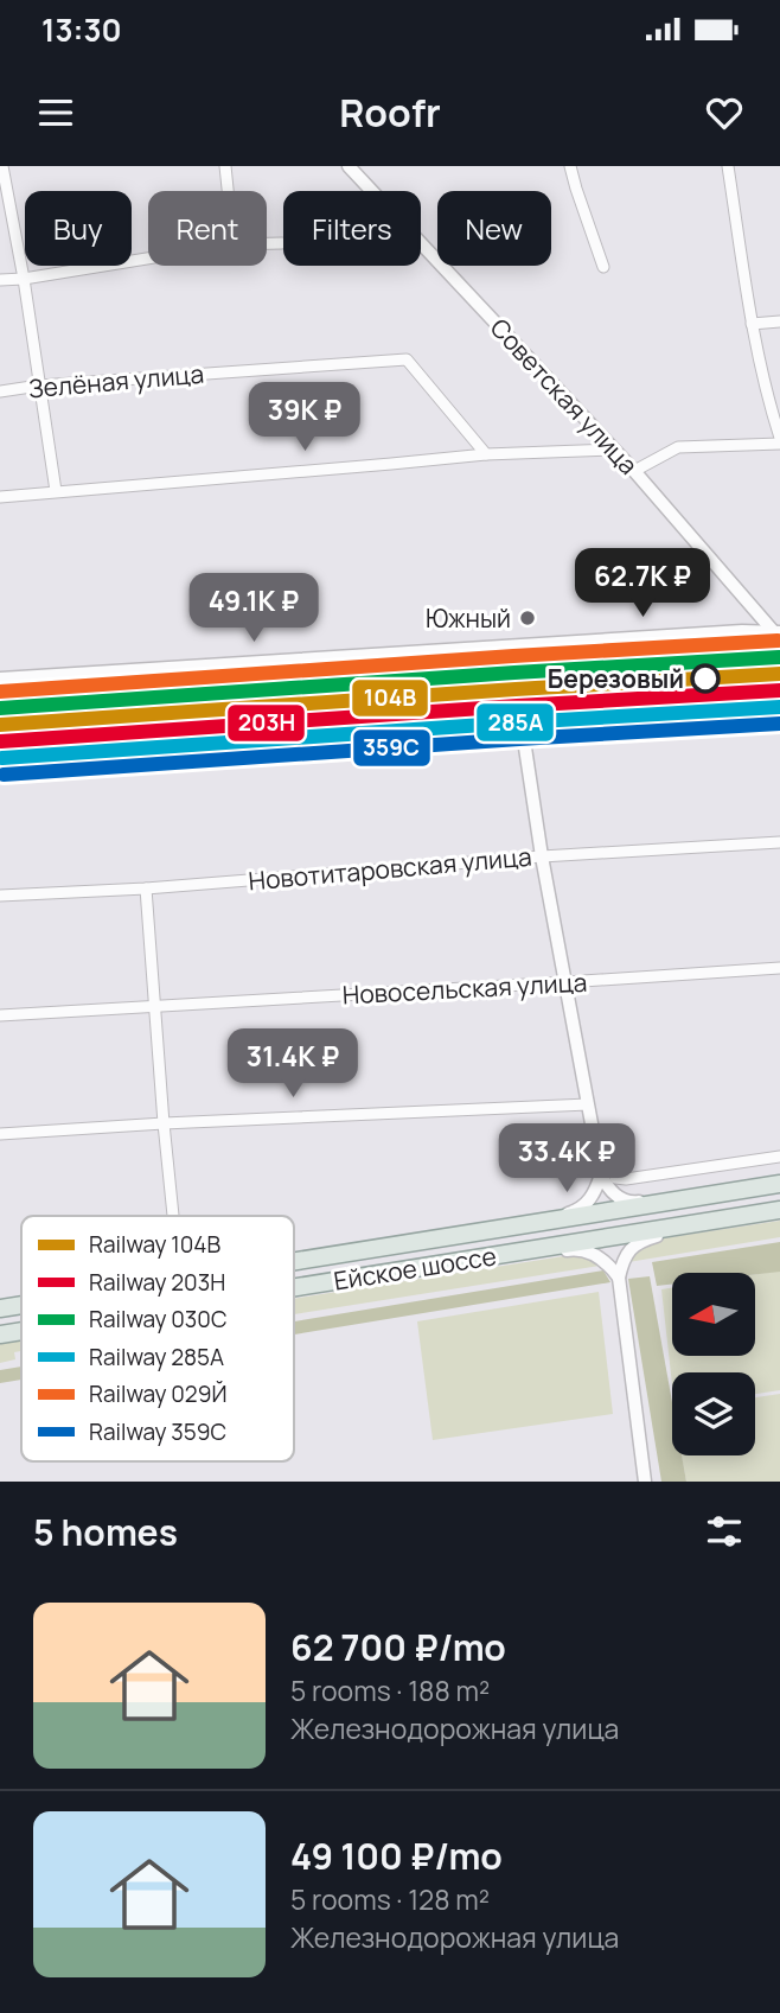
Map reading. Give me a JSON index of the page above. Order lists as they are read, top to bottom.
{
  "streets": {
    "main road": ["Ейское шоссе"],
    "street": [
      "Зелёная улица",
      "Советская улица",
      "Новотитаровская улица",
      "Новосельская улица"
    ]
  },
  "places": ["Южный", "Березовый"],
  "lines": [
    "rail line 029Й",
    "rail line 030C",
    "rail line 104В",
    "rail line 203Н",
    "rail line 285А",
    "rail line 359С"
  ],
  "legend": [
    "Railway 104В",
    "Railway 203Н",
    "Railway 030C",
    "Railway 285А",
    "Railway 029Й",
    "Railway 359С"
  ],
  "north": "left",
  "page": {
    "status": "13:30",
    "header": "Roofr",
    "chip": [
      "Buy",
      "Rent",
      "Filters",
      "New"
    ],
    "price": [
      "39K ₽",
      "62.7K ₽",
      "49.1K ₽",
      "31.4K ₽",
      "33.4K ₽"
    ],
    "heading": "5 homes",
    "list": [
      {
        "name": "62 700 ₽/mo",
        "note": "5 rooms · 188 m² · Железнодорожная улица"
      },
      {
        "name": "49 100 ₽/mo",
        "note": "5 rooms · 128 m² · Железнодорожная улица"
      }
    ]
  }
}
